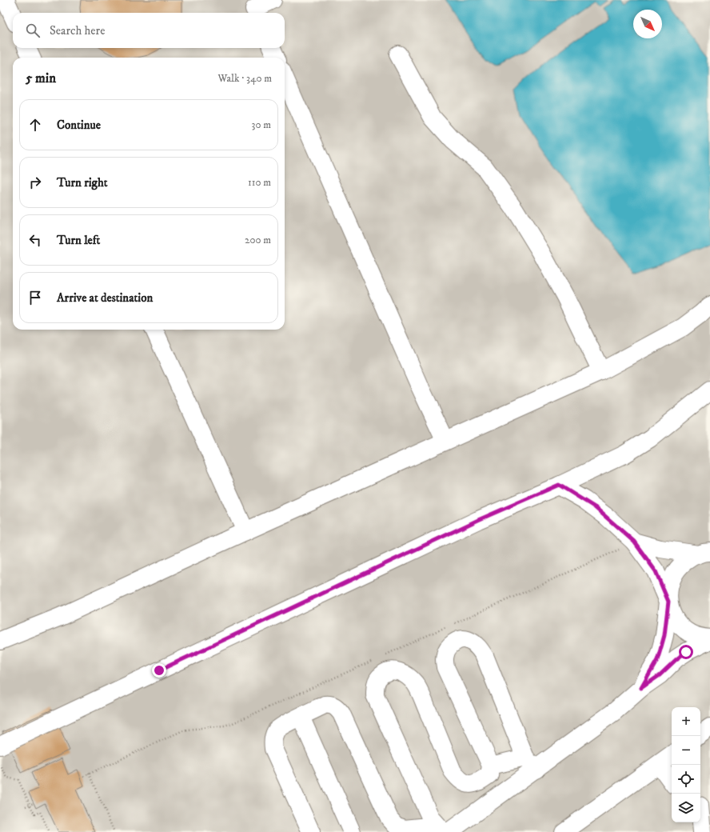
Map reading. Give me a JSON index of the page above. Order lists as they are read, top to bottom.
{
  "north": "bottom right",
  "page": {
    "search": "Search here",
    "heading": ["5 min", "Walk · 340 m"],
    "list": [
      ["Continue", "30 m"],
      ["Turn right", "110 m"],
      ["Turn left", "200 m"],
      "Arrive at destination"
    ],
    "map_buttons": ["+", "−"]
  }
}
